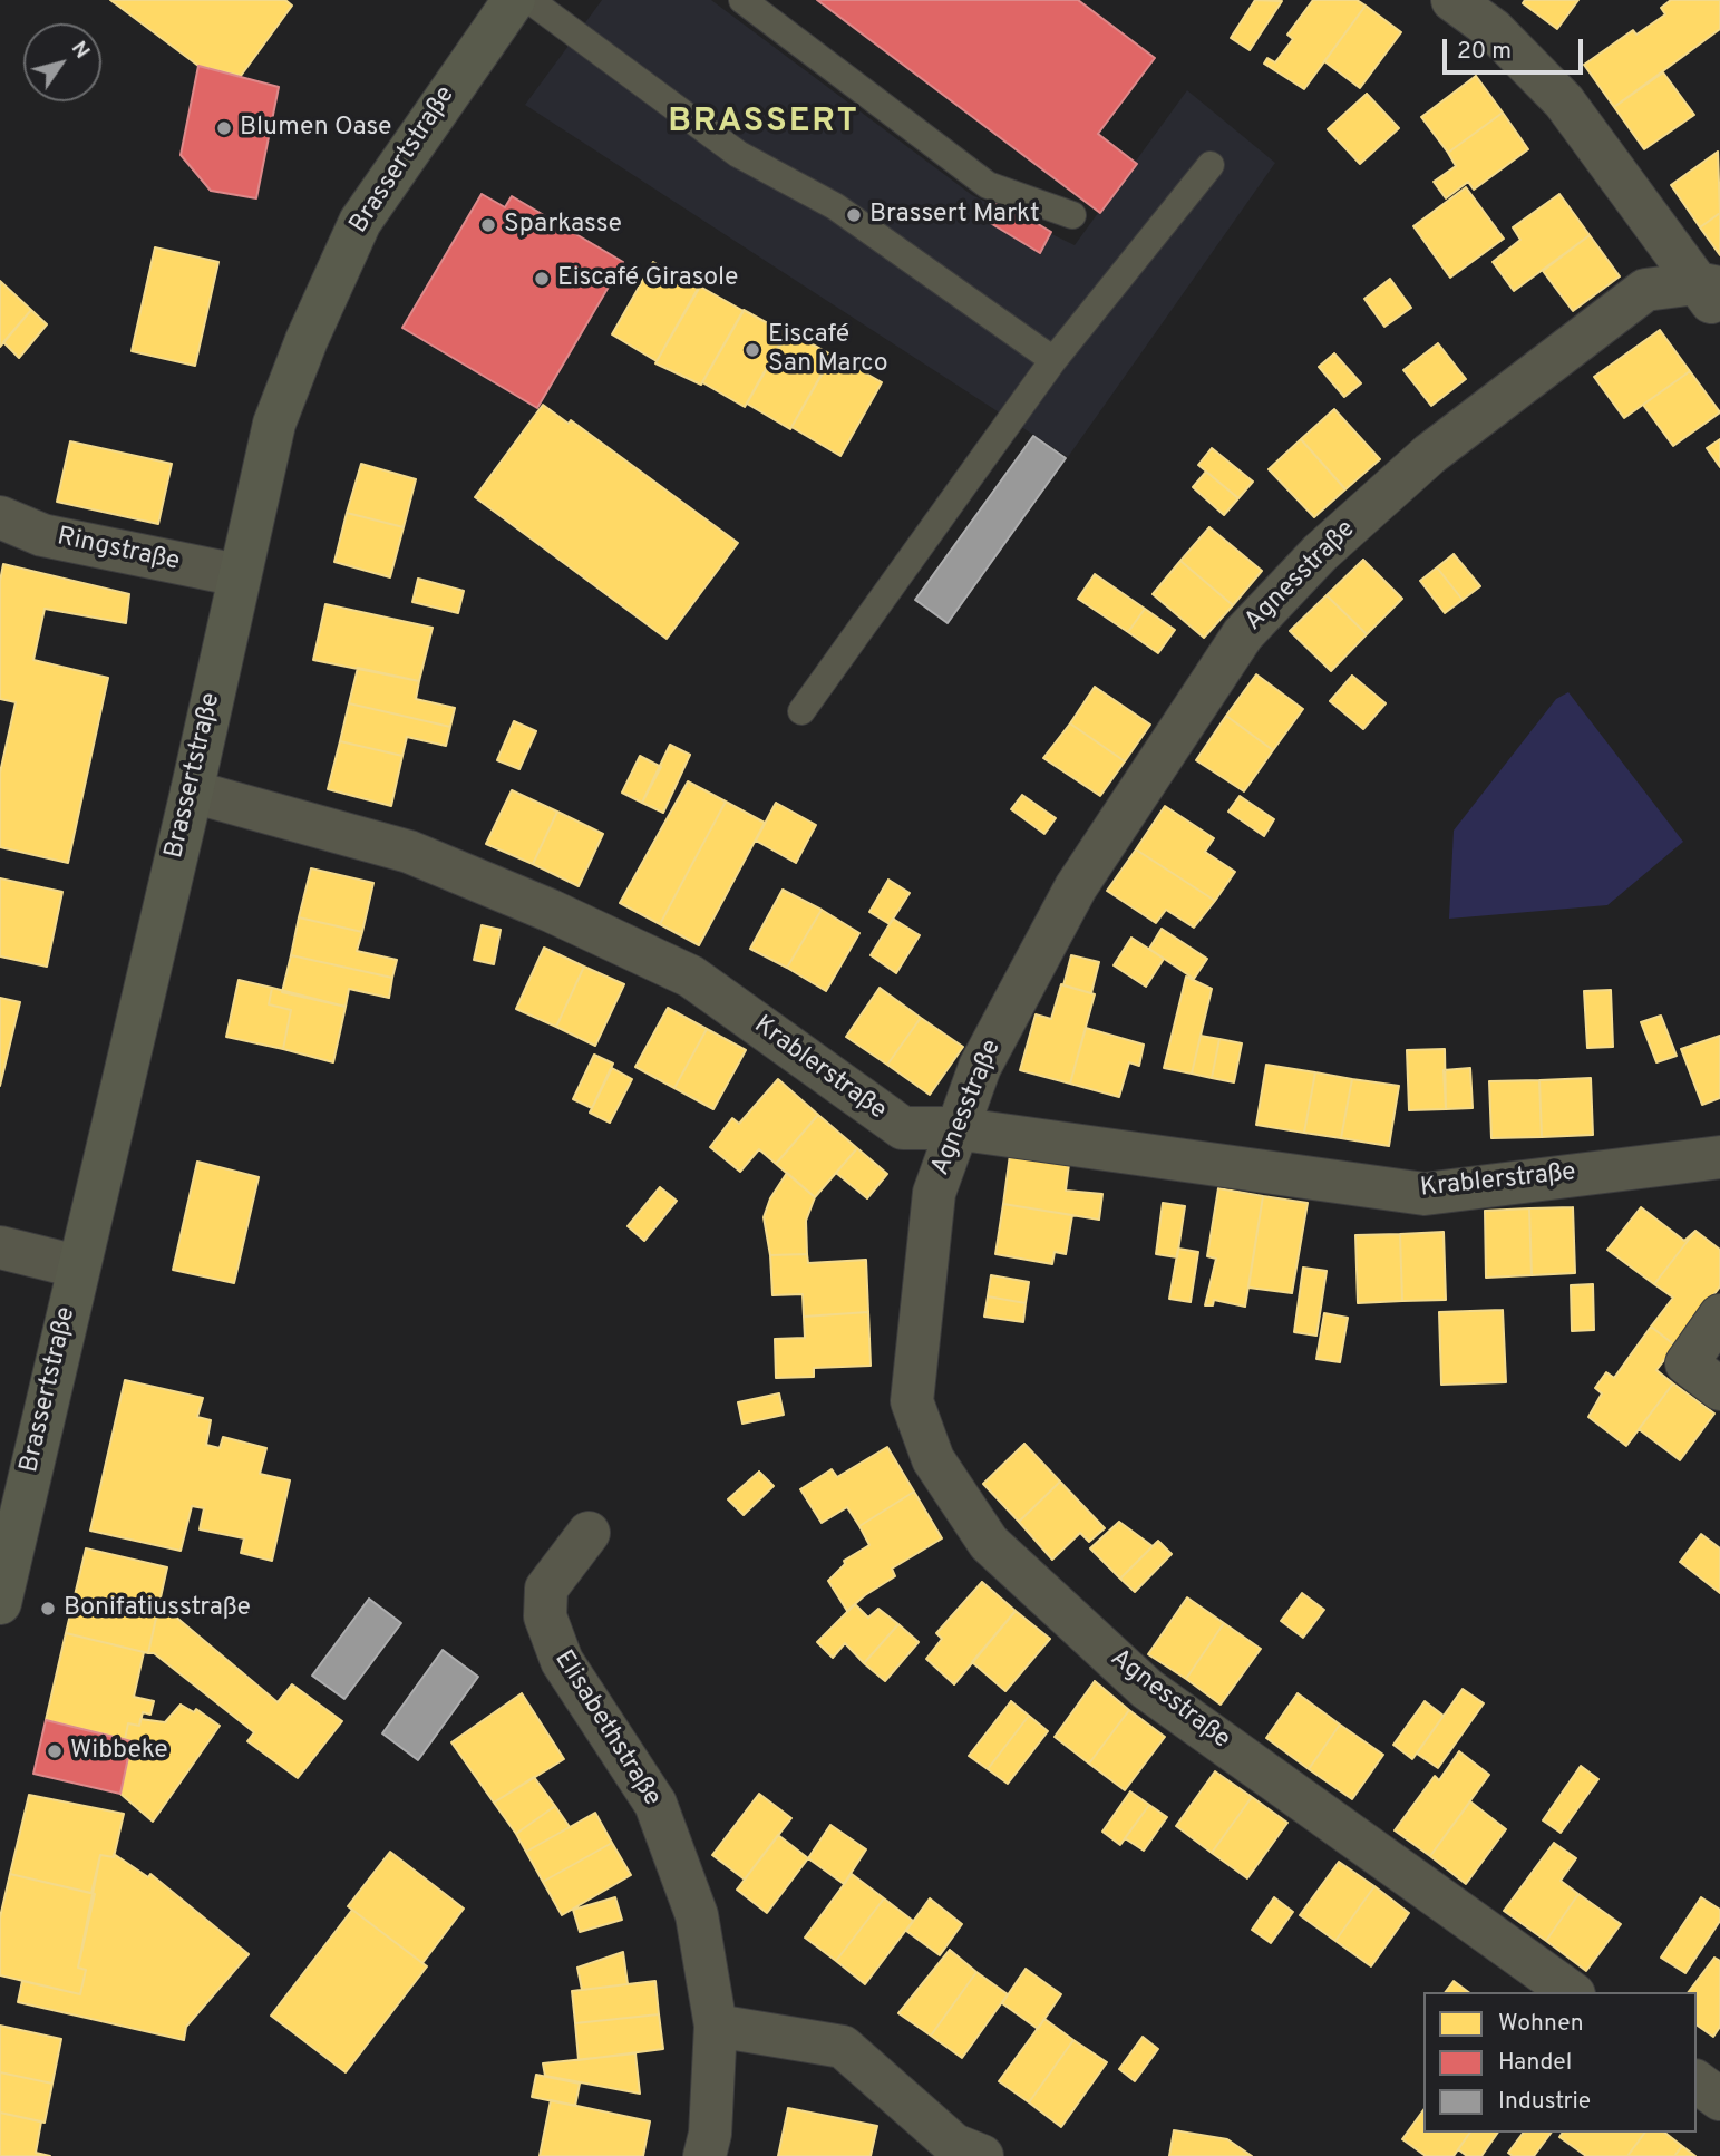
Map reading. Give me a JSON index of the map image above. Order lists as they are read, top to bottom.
{
  "streets": {
    "main road": ["Brassertstraße"],
    "street": [
      "Ringstraße",
      "Agnesstraße",
      "Krablerstraße",
      "Elisabethstraße"
    ]
  },
  "crossings": [
    ["Brassertstraße", "Ringstraße"],
    ["Brassertstraße", "Krablerstraße"],
    ["Agnesstraße", "Krablerstraße"]
  ],
  "districts": ["BRASSERT"],
  "places": [
    "Blumen Oase",
    "Brassert Markt",
    "Sparkasse",
    "Eiscafé Girasole",
    "Eiscafé San Marco",
    "Bonifatiusstraße",
    "Wibbeke"
  ],
  "legend": ["Wohnen", "Handel", "Industrie"],
  "scale_bar": "20 m",
  "north": "top right"
}
